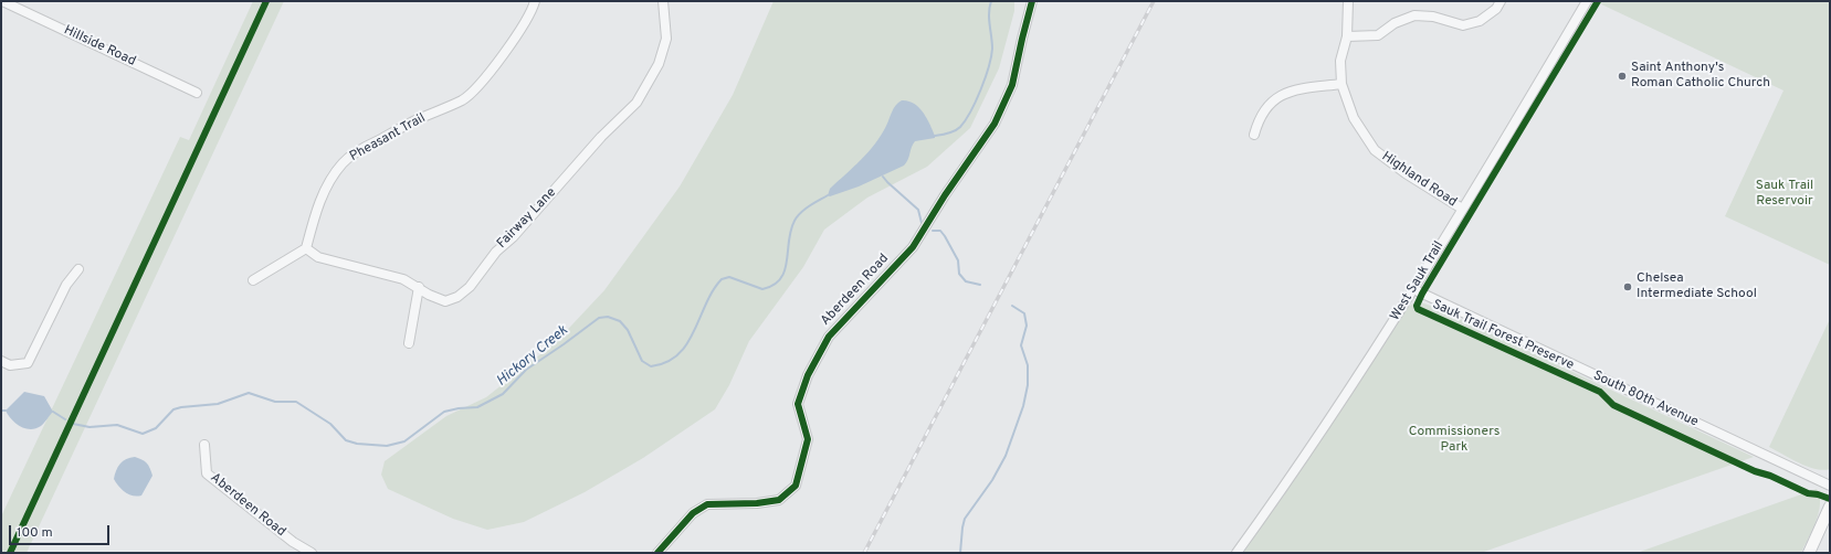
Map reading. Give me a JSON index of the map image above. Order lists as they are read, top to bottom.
{
  "streets": {
    "street": [
      "Hillside Road",
      "Pheasant Trail",
      "Highland Road",
      "Fairway Lane",
      "West Sauk Trail",
      "Aberdeen Road",
      "South 80th Avenue"
    ],
    "cycle path": ["Sauk Trail Forest Preserve"]
  },
  "crossings": [
    ["Pheasant Trail", "Fairway Lane"],
    ["Highland Road", "West Sauk Trail"],
    ["West Sauk Trail", "South 80th Avenue"]
  ],
  "water": ["Hickory Creek"],
  "parks": ["Sauk Trail Reservoir", "Commissioners Park"],
  "places": ["Saint Anthony's Roman Catholic Church", "Chelsea Intermediate School"],
  "scale_bar": "100 m"
}
